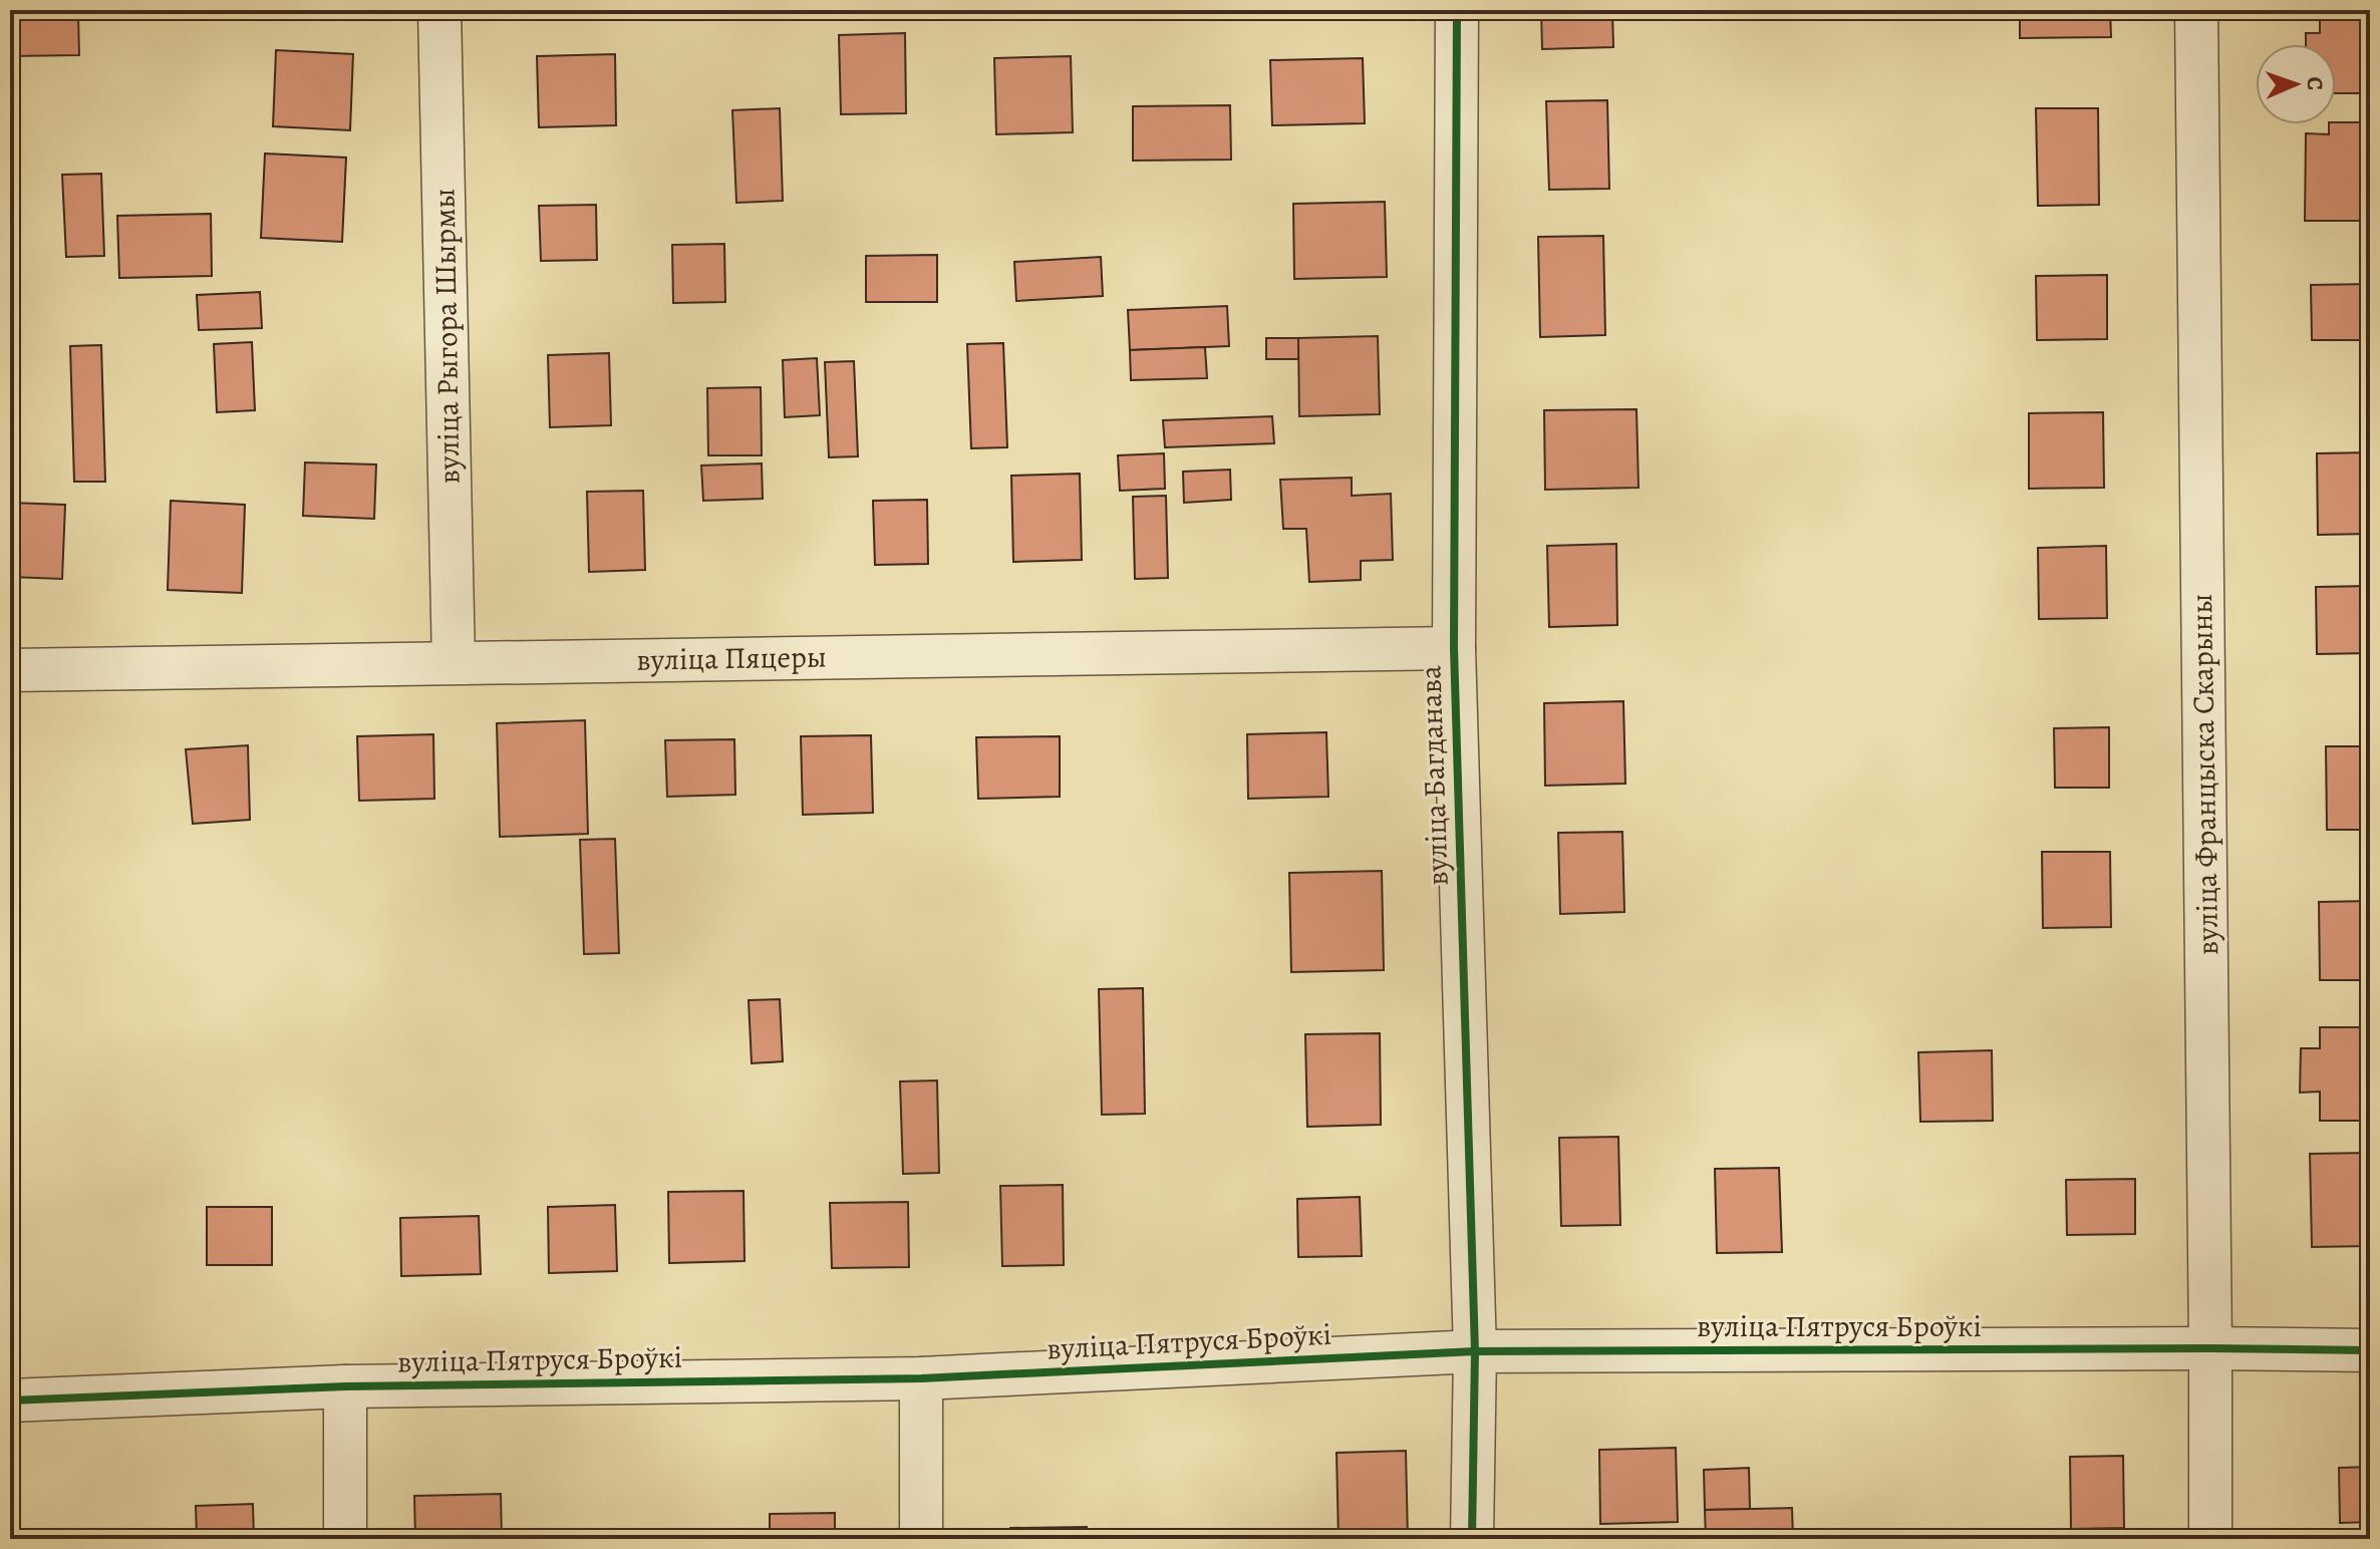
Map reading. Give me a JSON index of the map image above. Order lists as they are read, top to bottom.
{
  "streets": {
    "street": [
      "вуліца Рыгора Шырмы",
      "вуліца Пяцеры",
      "вуліца Францыска Скарыны",
      "вуліца Багданава",
      "вуліца Пятруся Броўкі"
    ]
  },
  "crossings": [
    ["вуліца Рыгора Шырмы", "вуліца Пяцеры"],
    ["вуліца Пяцеры", "вуліца Багданава"],
    ["вуліца Францыска Скарыны", "вуліца Пятруся Броўкі"],
    ["вуліца Багданава", "вуліца Пятруся Броўкі"]
  ],
  "north": "right"
}
